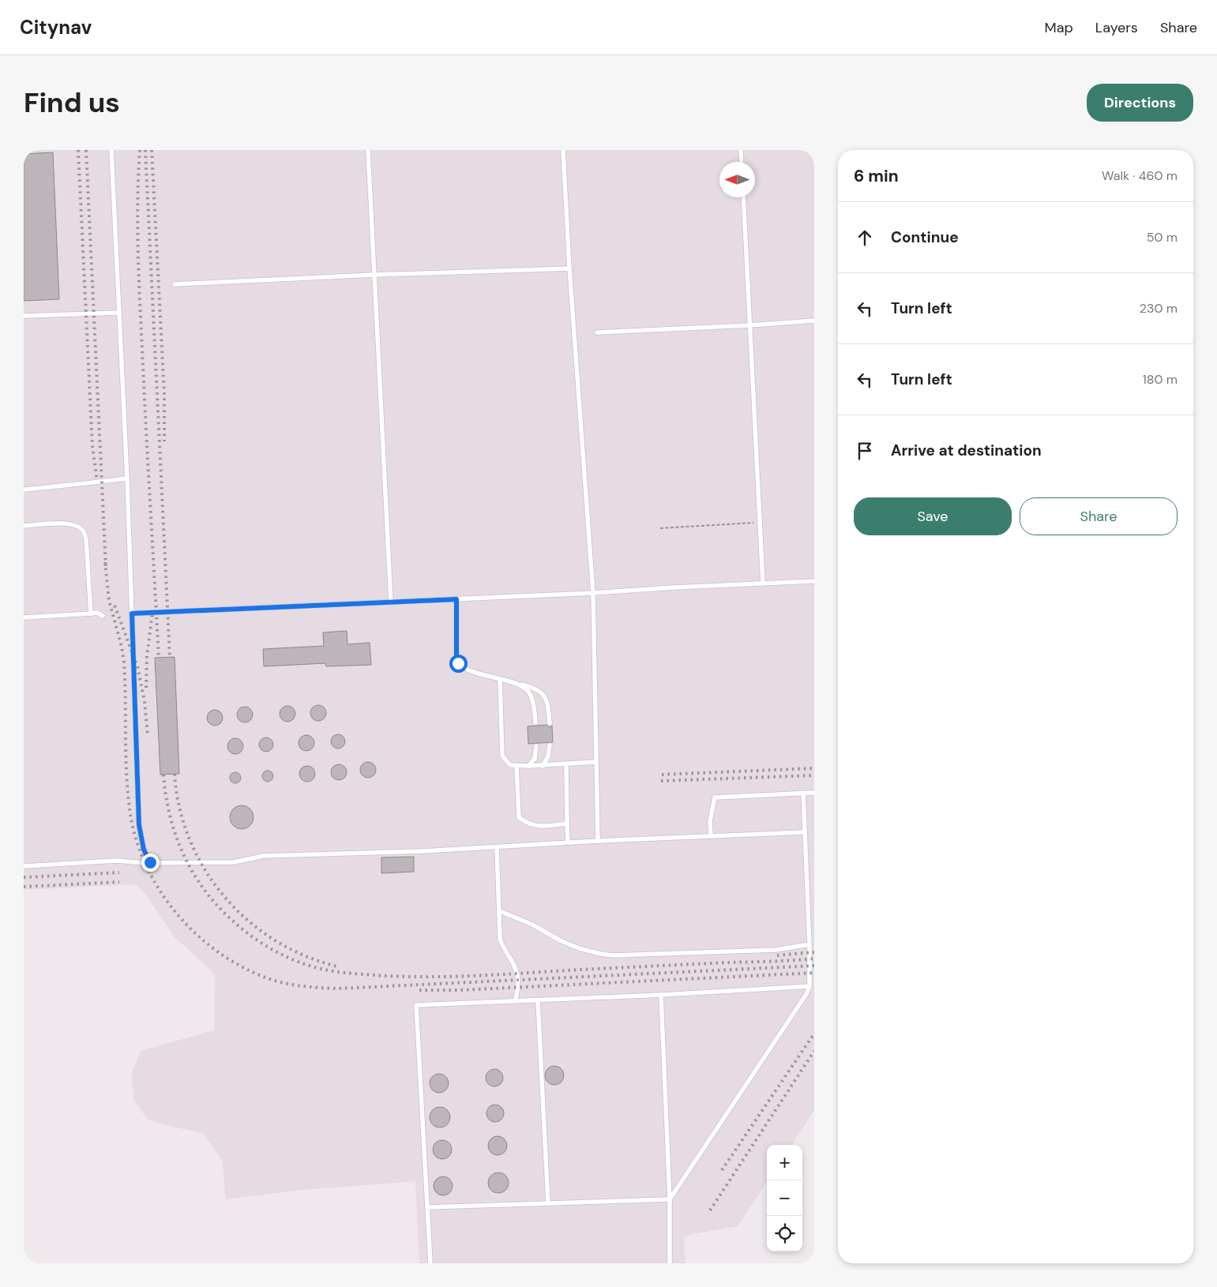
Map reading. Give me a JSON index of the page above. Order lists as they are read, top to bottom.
{
  "north": "left",
  "page": {
    "header": "Citynav",
    "nav": ["Map", "Layers", "Share"],
    "buttons": [
      "Directions",
      ["Save", "Share"]
    ],
    "title": "Find us",
    "heading": ["6 min", "Walk · 460 m"],
    "list": [
      ["Continue", "50 m"],
      ["Turn left", "230 m"],
      ["Turn left", "180 m"],
      "Arrive at destination"
    ],
    "map_buttons": ["+", "−"]
  }
}
